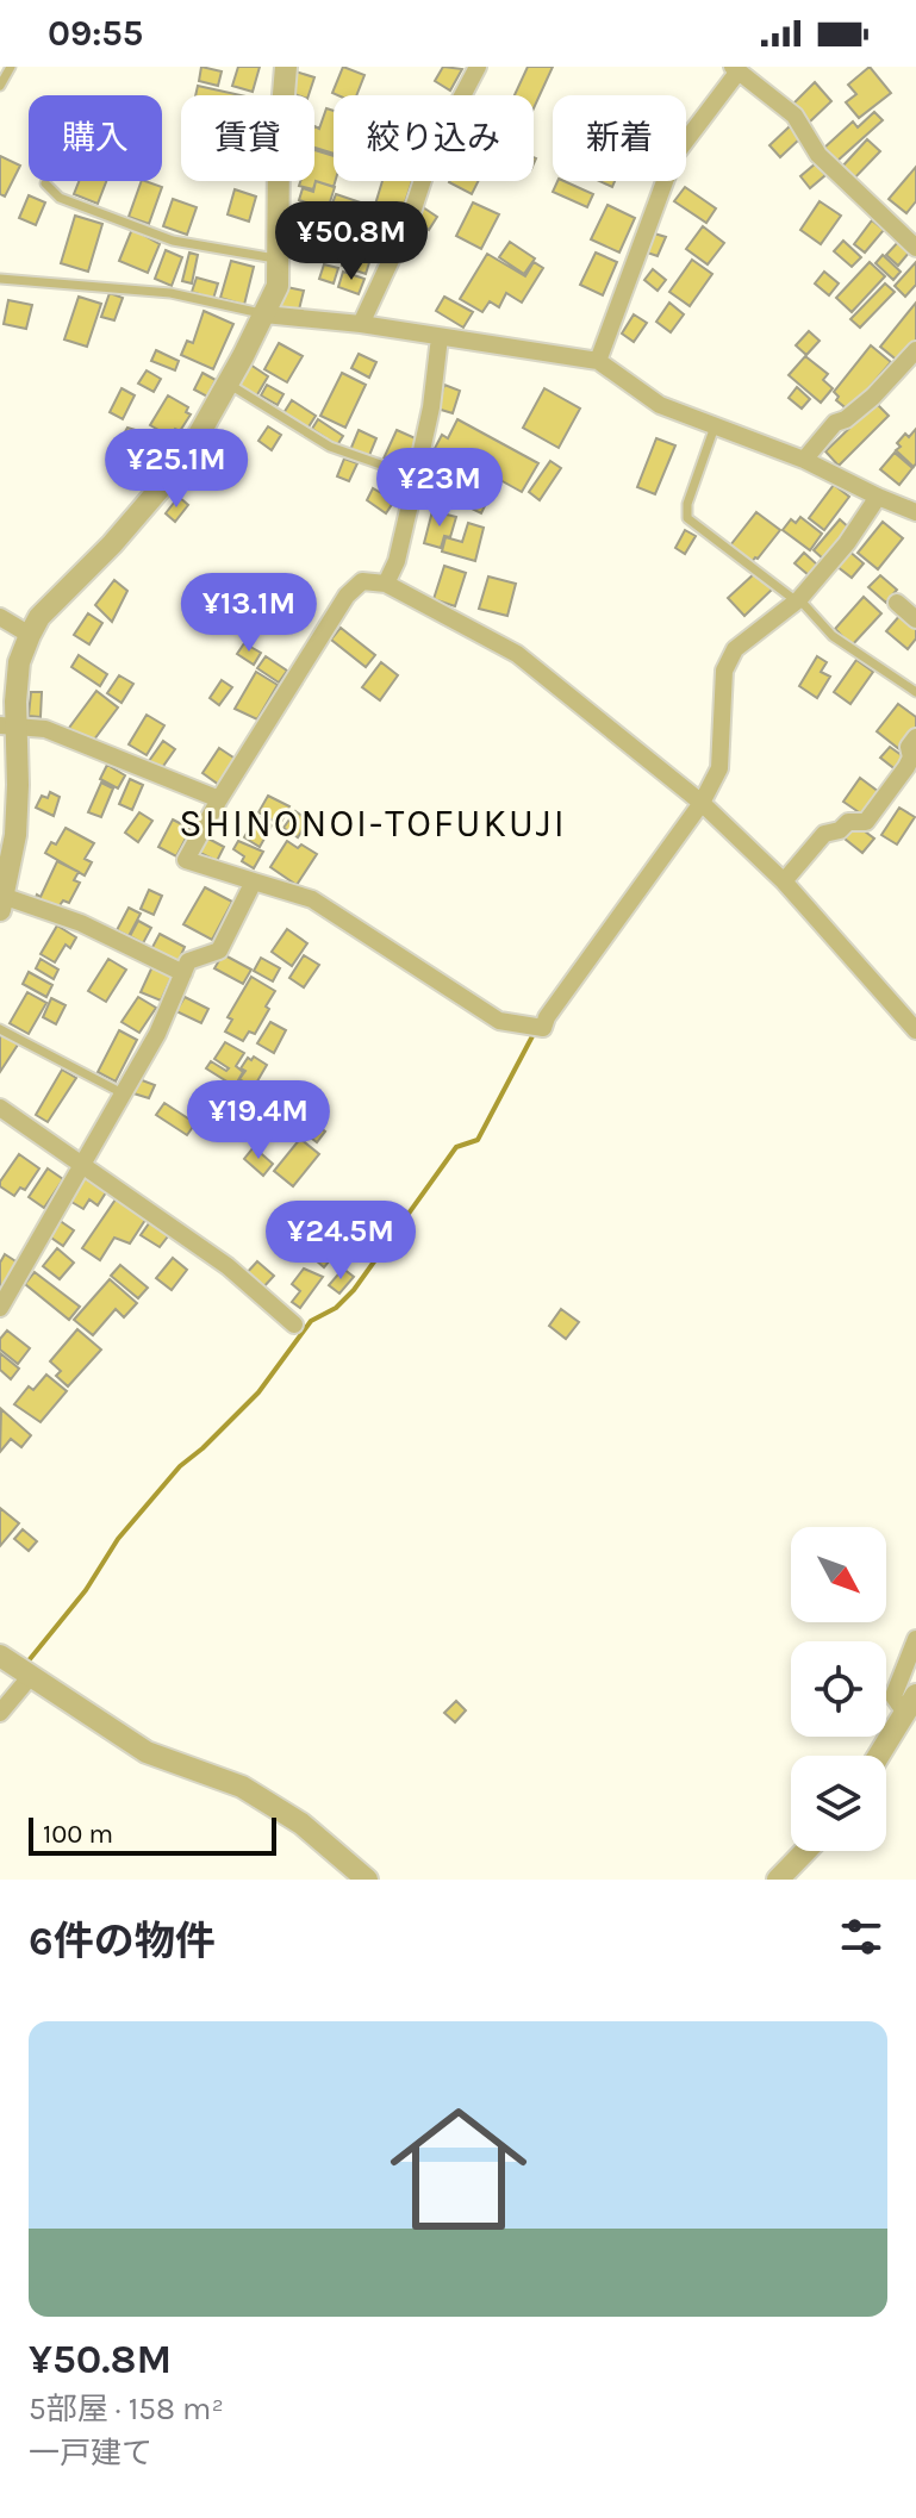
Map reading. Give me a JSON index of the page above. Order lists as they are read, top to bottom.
{
  "districts": ["SHINONOI-TOFUKUJI"],
  "scale_bar": "100 m",
  "north": "bottom right",
  "page": {
    "status": "09:55",
    "chip": [
      "購入",
      "賃貸",
      "絞り込み",
      "新着"
    ],
    "price": [
      "¥50.8M",
      "¥25.1M",
      "¥23M",
      "¥13.1M",
      "¥19.4M",
      "¥24.5M"
    ],
    "scale": "100 m",
    "heading": "6件の物件",
    "list": [
      {
        "name": "¥50.8M",
        "note": "5部屋 · 158 m² · 一戸建て"
      }
    ]
  }
}
